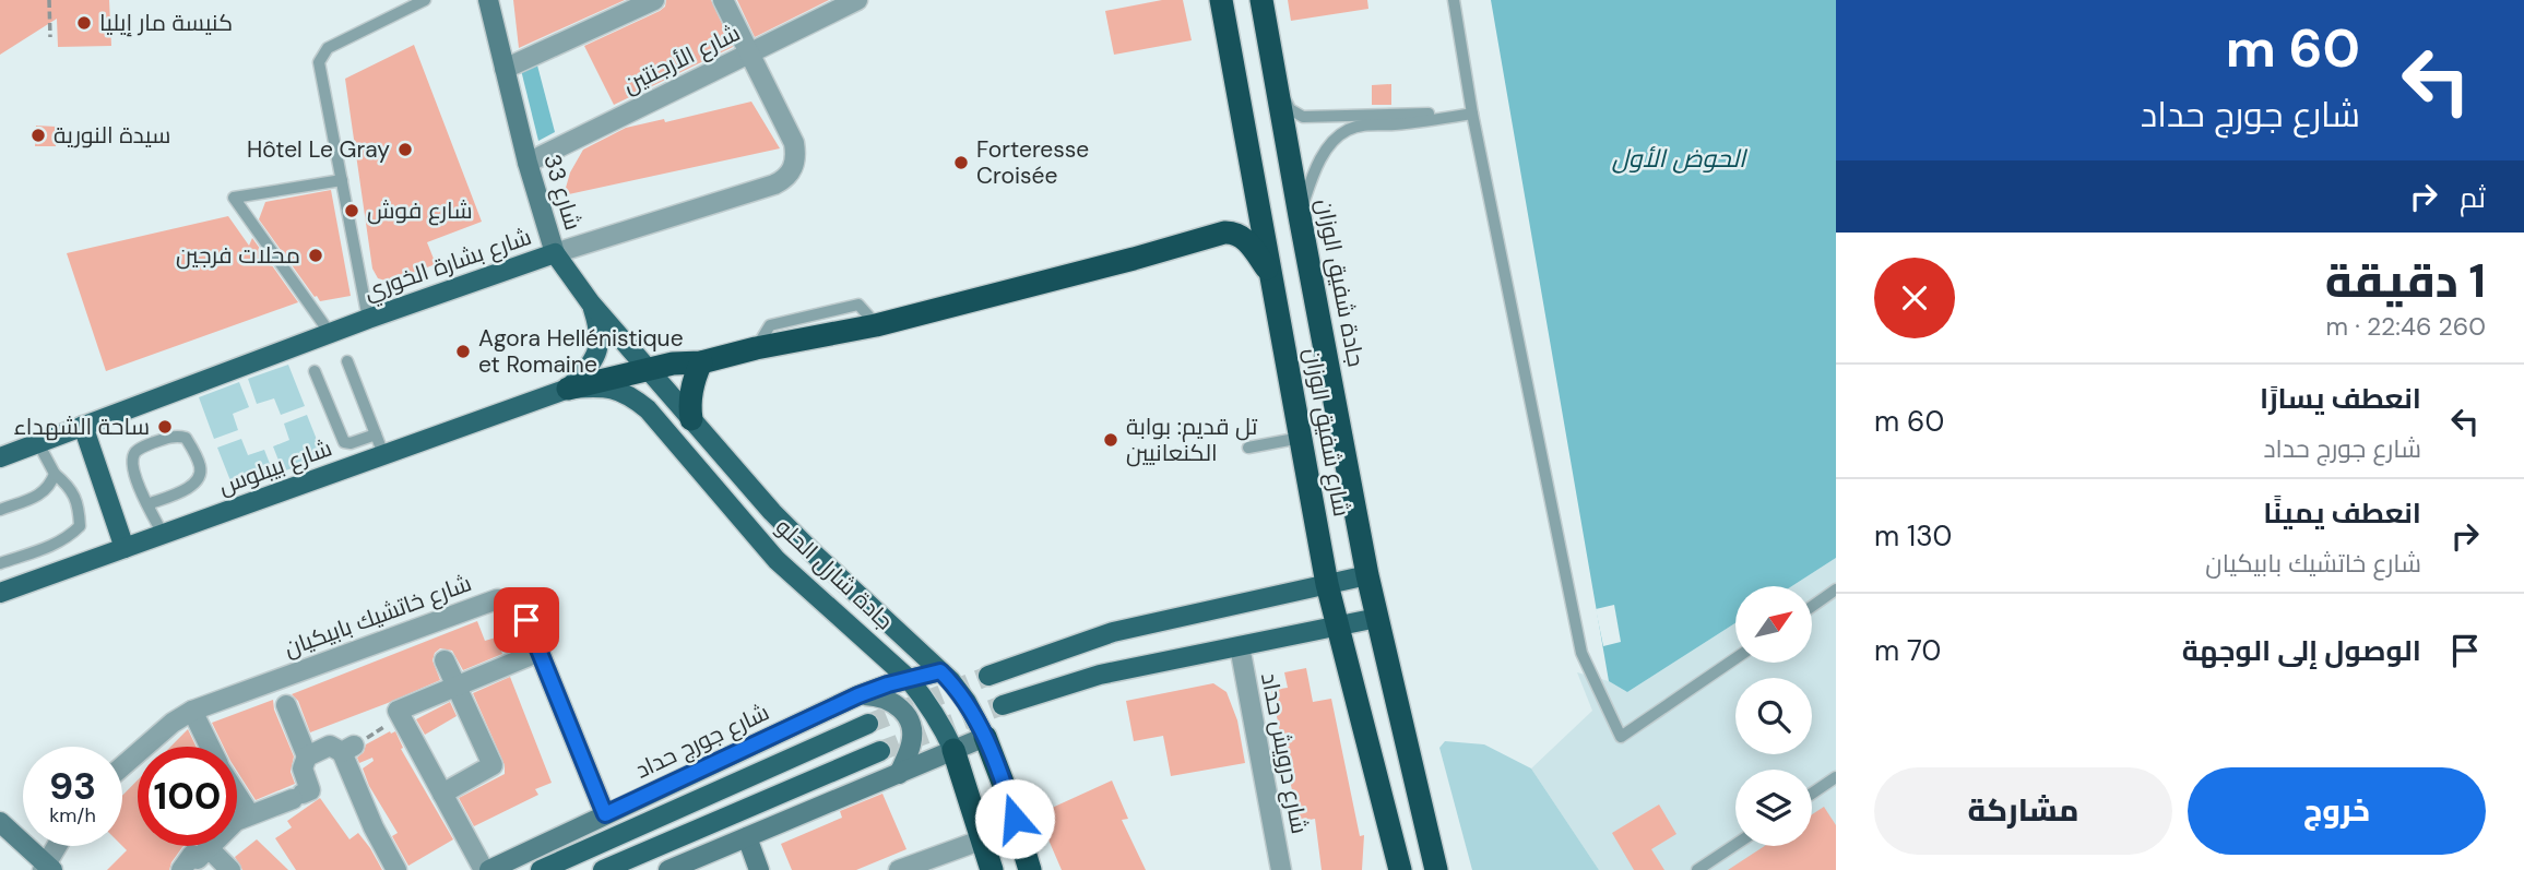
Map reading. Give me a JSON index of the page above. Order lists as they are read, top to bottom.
{
  "streets": {
    "highway": ["جادة شفيق الوزان", "شارع شفيق الوزان", "جادة شارل الحلو"],
    "main road": [
      "شارع 33",
      "شارع بشارة الخوري",
      "شارع بيبلوس",
      "شارع جورج حداد"
    ],
    "street": ["شارع الأرجنتين", "شارع خاتشيك بابيكيان", "شارع درويش حداد"]
  },
  "crossings": [
    ["شارع الأرجنتين", "شارع 33"],
    ["شارع الأرجنتين", "شارع بشارة الخوري"],
    ["شارع 33", "شارع بشارة الخوري"],
    ["شارع 33", "جادة شارل الحلو"],
    ["شارع بيبلوس", "جادة شارل الحلو"],
    ["جادة شارل الحلو", "شارع جورج حداد"],
    ["شارع خاتشيك بابيكيان", "شارع جورج حداد"]
  ],
  "water": ["الحوض الأول"],
  "places": [
    "كنيسة مار إيليا",
    "سيدة النورية",
    "Hôtel Le Gray",
    "Forteresse Croisée",
    "شارع فوش",
    "محلات فرجين",
    "Agora Hellénistique et Romaine",
    "ساحة الشهداء",
    "تل قديم: بوابة الكنعانيين"
  ],
  "north": "top right",
  "page": {
    "turn": ["60 m", "شارع جورج حداد"],
    "then": "ثم",
    "heading": ["1 دقيقة", "260 m · 22:46"],
    "list": [
      {
        "name": "انعطف يسارًا",
        "note": "شارع جورج حداد",
        "value": "60 m"
      },
      {
        "name": "انعطف يمينًا",
        "note": "شارع خاتشيك بابيكيان",
        "value": "130 m"
      },
      {
        "name": "الوصول إلى الوجهة",
        "value": "70 m"
      }
    ],
    "speed": "93 km/h",
    "limit": "100",
    "buttons": ["خروج", "مشاركة"]
  }
}
